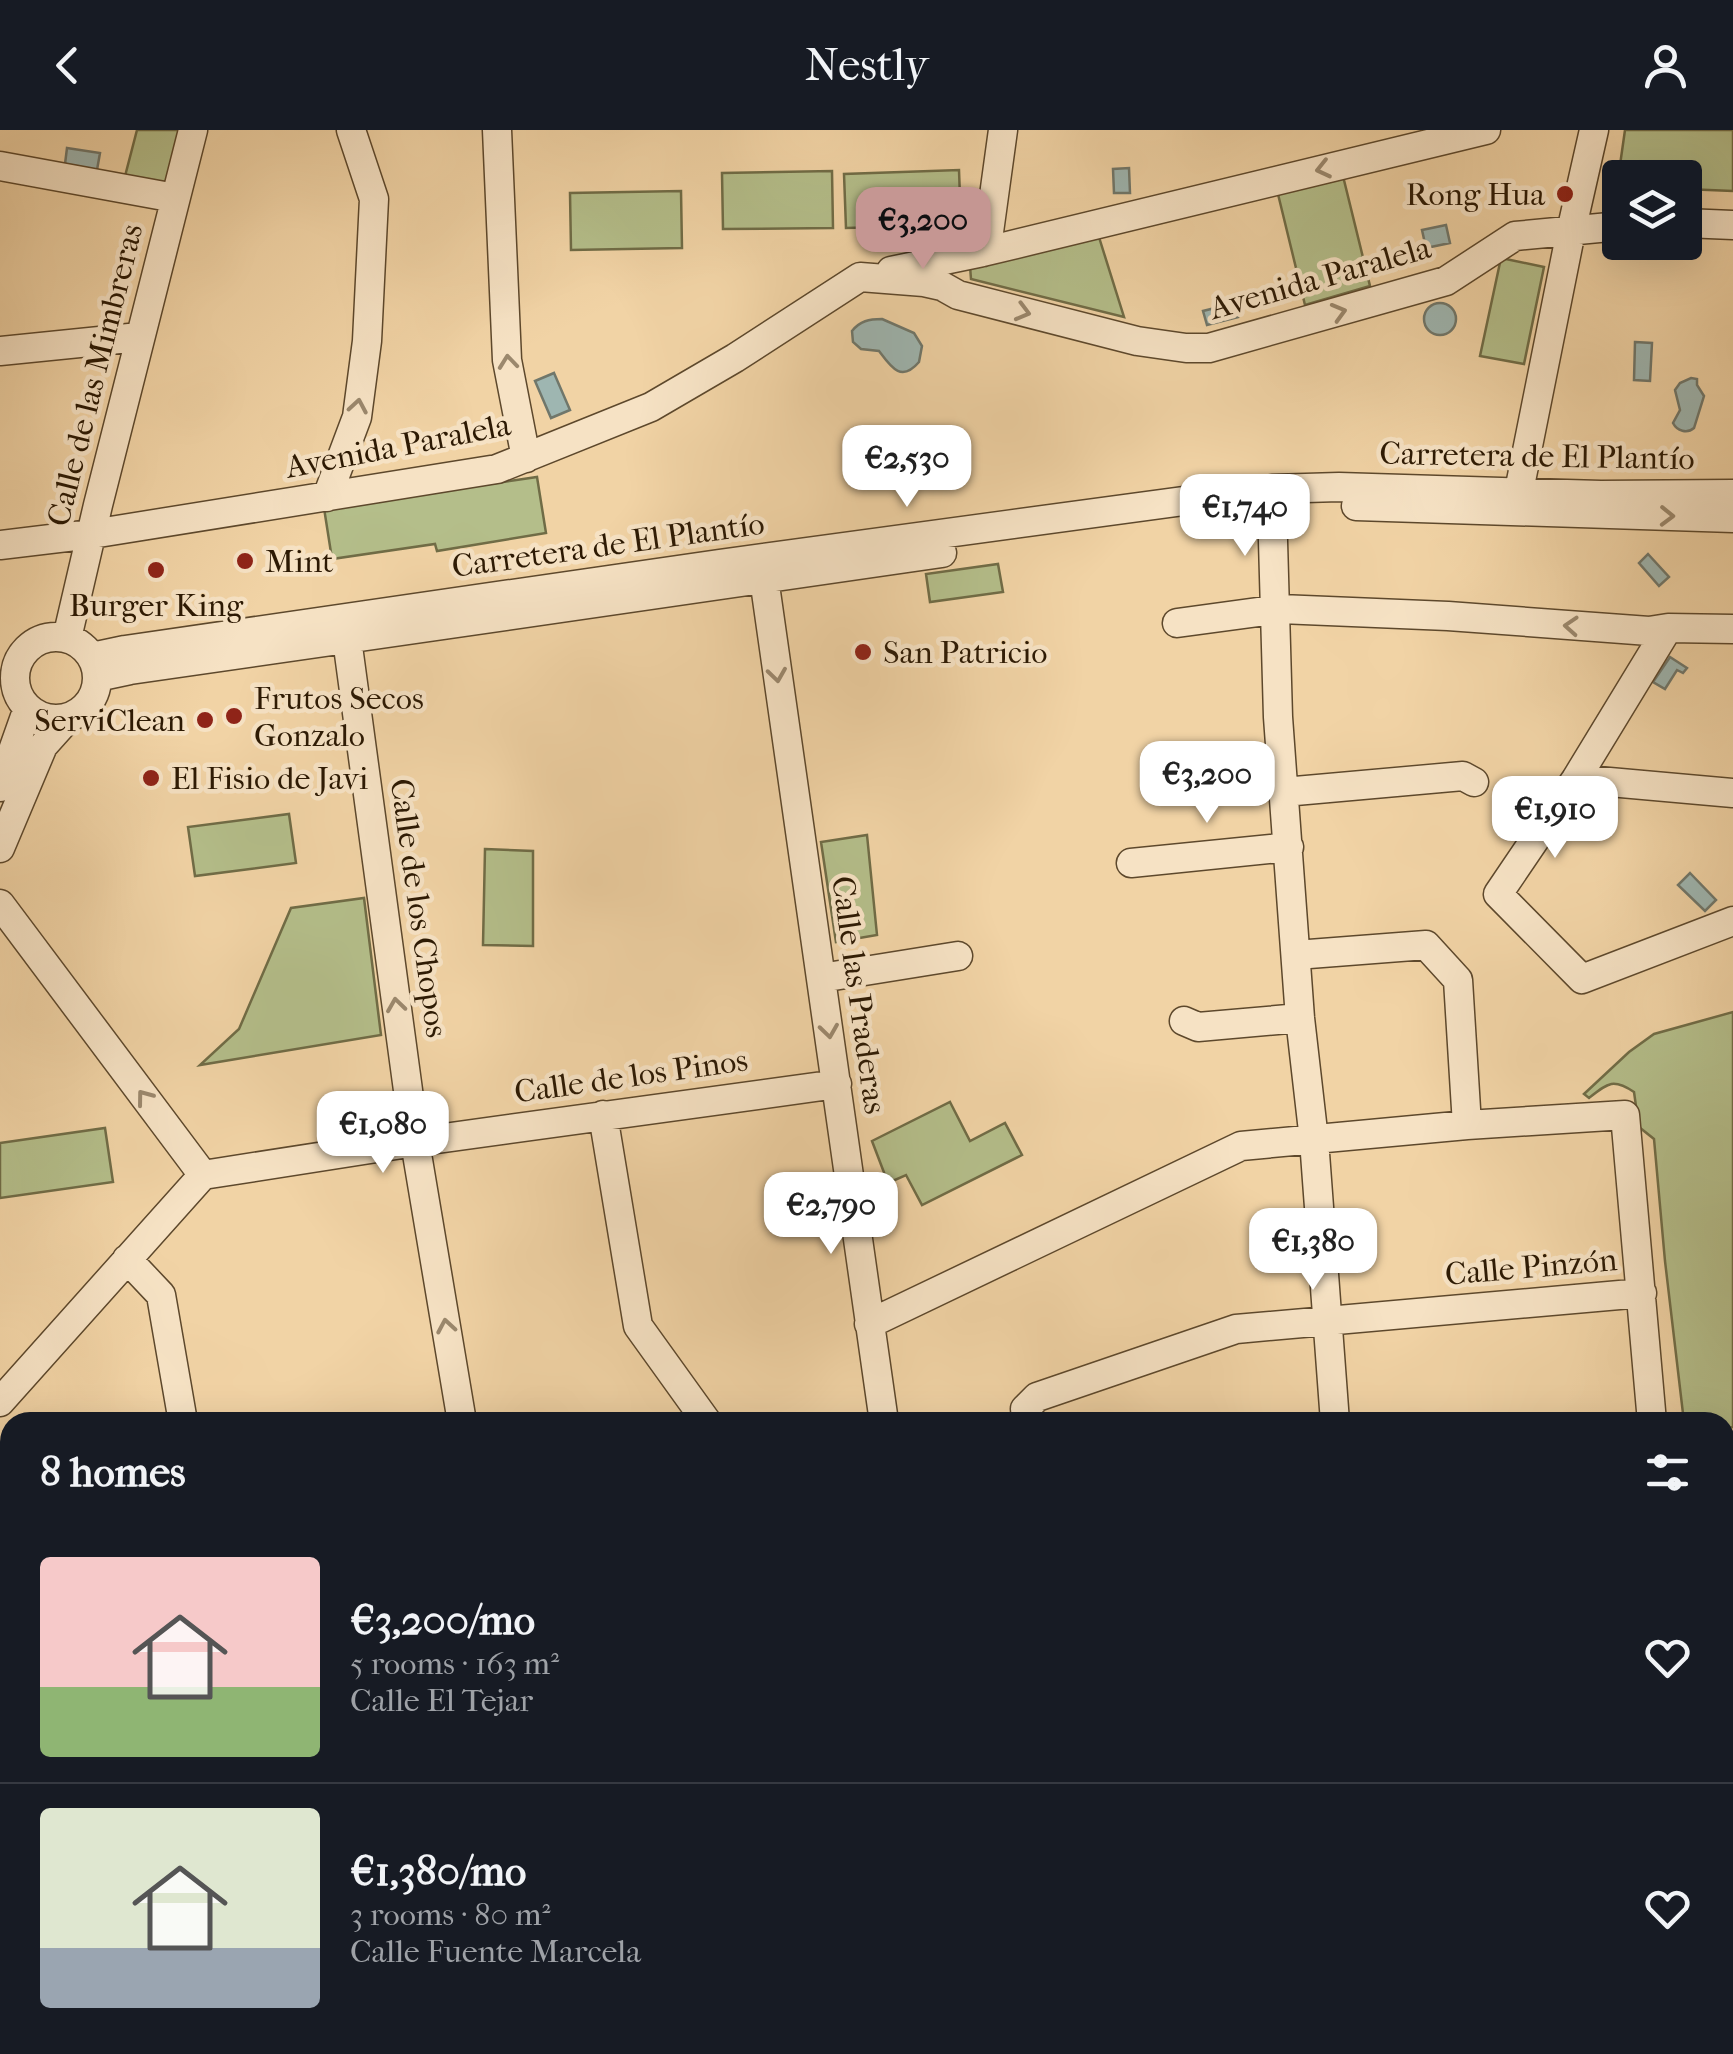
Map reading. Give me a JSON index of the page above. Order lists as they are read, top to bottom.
{
  "streets": {
    "street": [
      "Avenida Paralela",
      "Calle de las Mimbreras",
      "Carretera de El Plantío",
      "Calle de los Chopos",
      "Calle las Praderas",
      "Calle de los Pinos",
      "Calle Pinzón"
    ]
  },
  "crossings": [
    ["Avenida Paralela", "Calle de las Mimbreras"],
    ["Calle de las Mimbreras", "Carretera de El Plantío"],
    ["Carretera de El Plantío", "Calle de los Chopos"],
    ["Carretera de El Plantío", "Calle las Praderas"],
    ["Calle de los Chopos", "Calle de los Pinos"],
    ["Calle las Praderas", "Calle de los Pinos"]
  ],
  "one_way": ["Calle las Praderas"],
  "places": [
    "Rong Hua",
    "Mint",
    "Burger King",
    "San Patricio",
    "Frutos Secos Gonzalo",
    "ServiClean",
    "El Fisio de Javi"
  ],
  "page": {
    "header": "Nestly",
    "price": [
      "€3,200",
      "€2,530",
      "€1,740",
      "€3,200",
      "€1,910",
      "€1,080",
      "€2,790",
      "€1,380"
    ],
    "heading": "8 homes",
    "list": [
      {
        "name": "€3,200/mo",
        "note": "5 rooms · 163 m² · Calle El Tejar"
      },
      {
        "name": "€1,380/mo",
        "note": "3 rooms · 80 m² · Calle Fuente Marcela"
      }
    ]
  }
}
